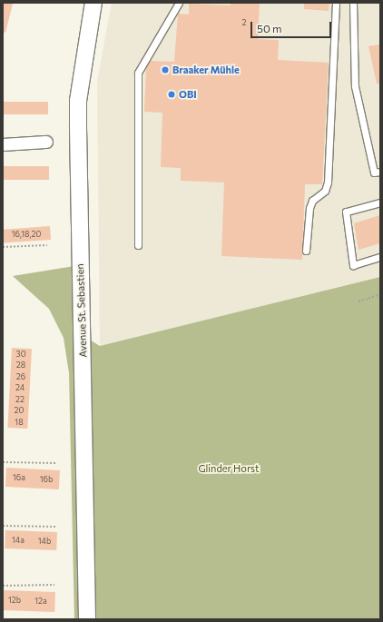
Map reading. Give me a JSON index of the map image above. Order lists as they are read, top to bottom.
{
  "streets": {
    "main road": ["Avenue St. Sebastien"]
  },
  "parks": ["Glinder Horst"],
  "places": ["Braaker Mühle", "OBI"],
  "house_numbers": [
    "2",
    "16,18,20",
    "30",
    "28",
    "26",
    "24",
    "22",
    "20",
    "18",
    "16a",
    "16b",
    "14a",
    "14b",
    "12b",
    "12a"
  ],
  "scale_bar": "50 m"
}
